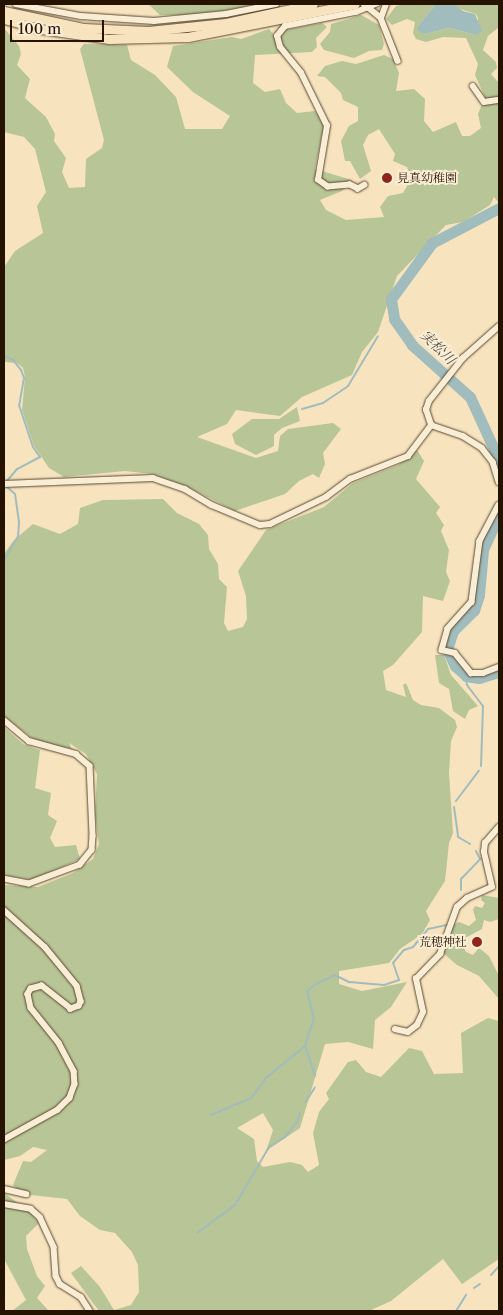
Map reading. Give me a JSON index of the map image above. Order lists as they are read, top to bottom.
{
  "water": ["実松川"],
  "places": ["見真幼稚園", "荒穂神社"],
  "scale_bar": "100 m"
}
